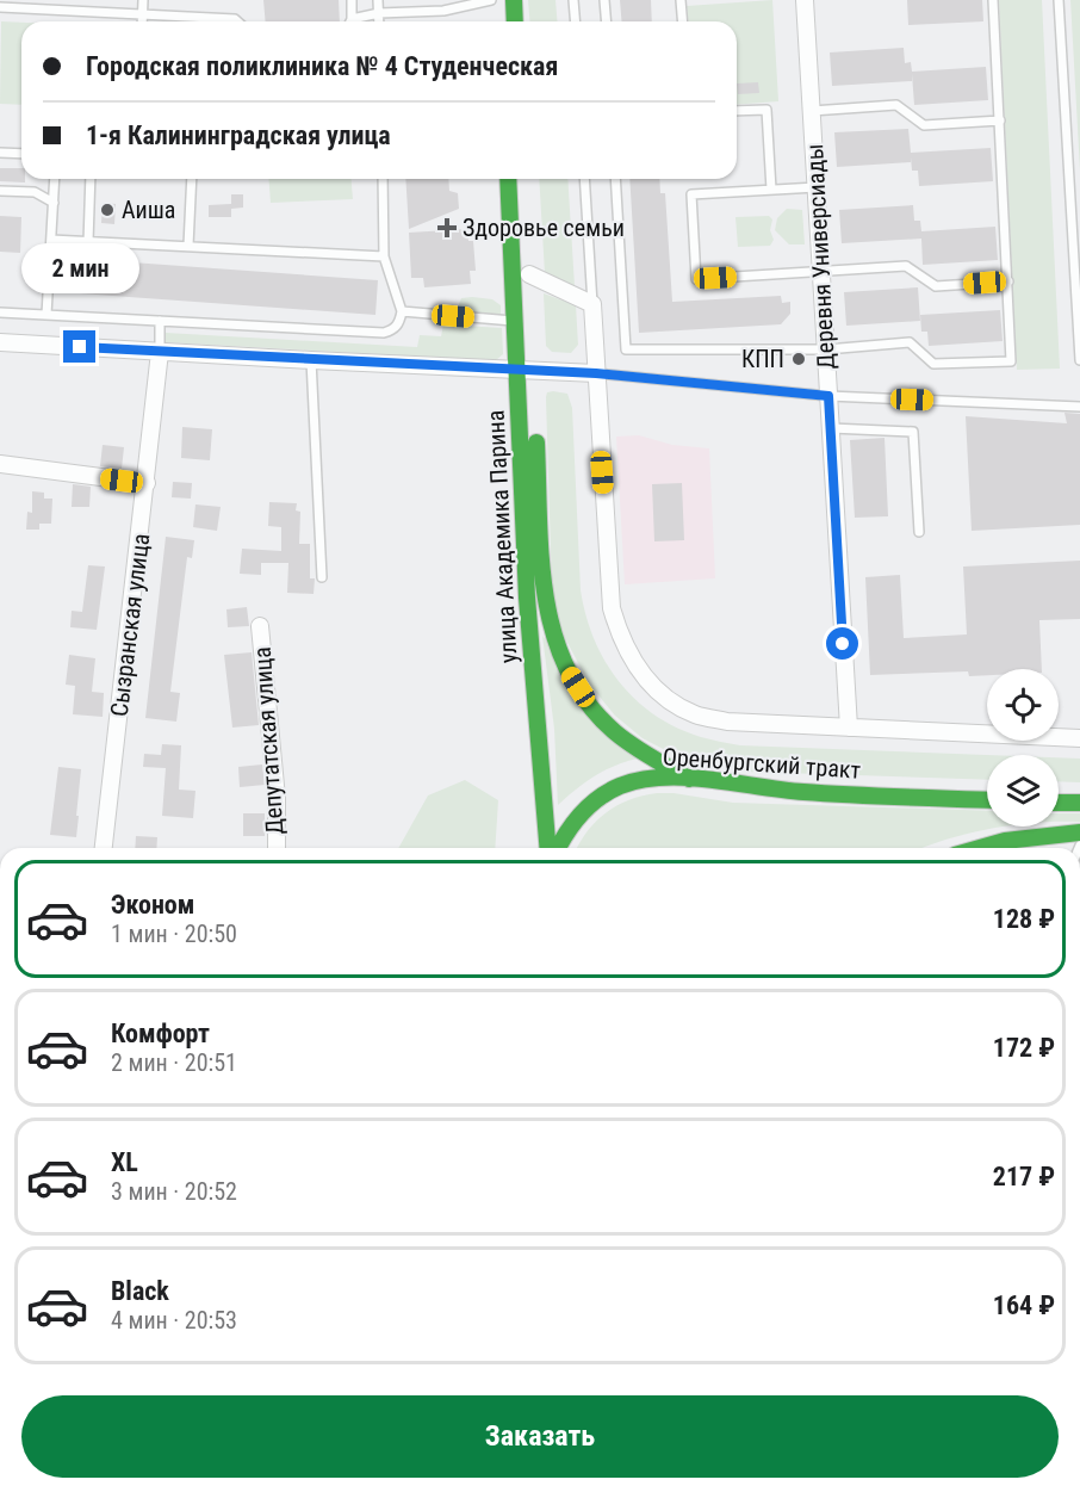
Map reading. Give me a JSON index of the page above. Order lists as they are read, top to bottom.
{
  "streets": {
    "main road": ["улица Академика Парина", "Оренбургский тракт"],
    "street": ["Деревня Универсиады", "Сызранская улица", "Депутатская улица"]
  },
  "crossings": [
    ["улица Академика Парина", "Оренбургский тракт"]
  ],
  "places": {
    "other": ["Аиша", "КПП"],
    "health": ["Здоровье семьи"]
  },
  "page": {
    "banner": ["Городская поликлиника № 4 Студенческая", "1-я Калининградская улица"],
    "bubble": "2 мин",
    "list": [
      {
        "name": "Эконом",
        "note": "1 мин · 20:50",
        "value": "128 ₽"
      },
      {
        "name": "Комфорт",
        "note": "2 мин · 20:51",
        "value": "172 ₽"
      },
      {
        "name": "XL",
        "note": "3 мин · 20:52",
        "value": "217 ₽"
      },
      {
        "name": "Black",
        "note": "4 мин · 20:53",
        "value": "164 ₽"
      }
    ],
    "buttons": "Заказать"
  }
}
